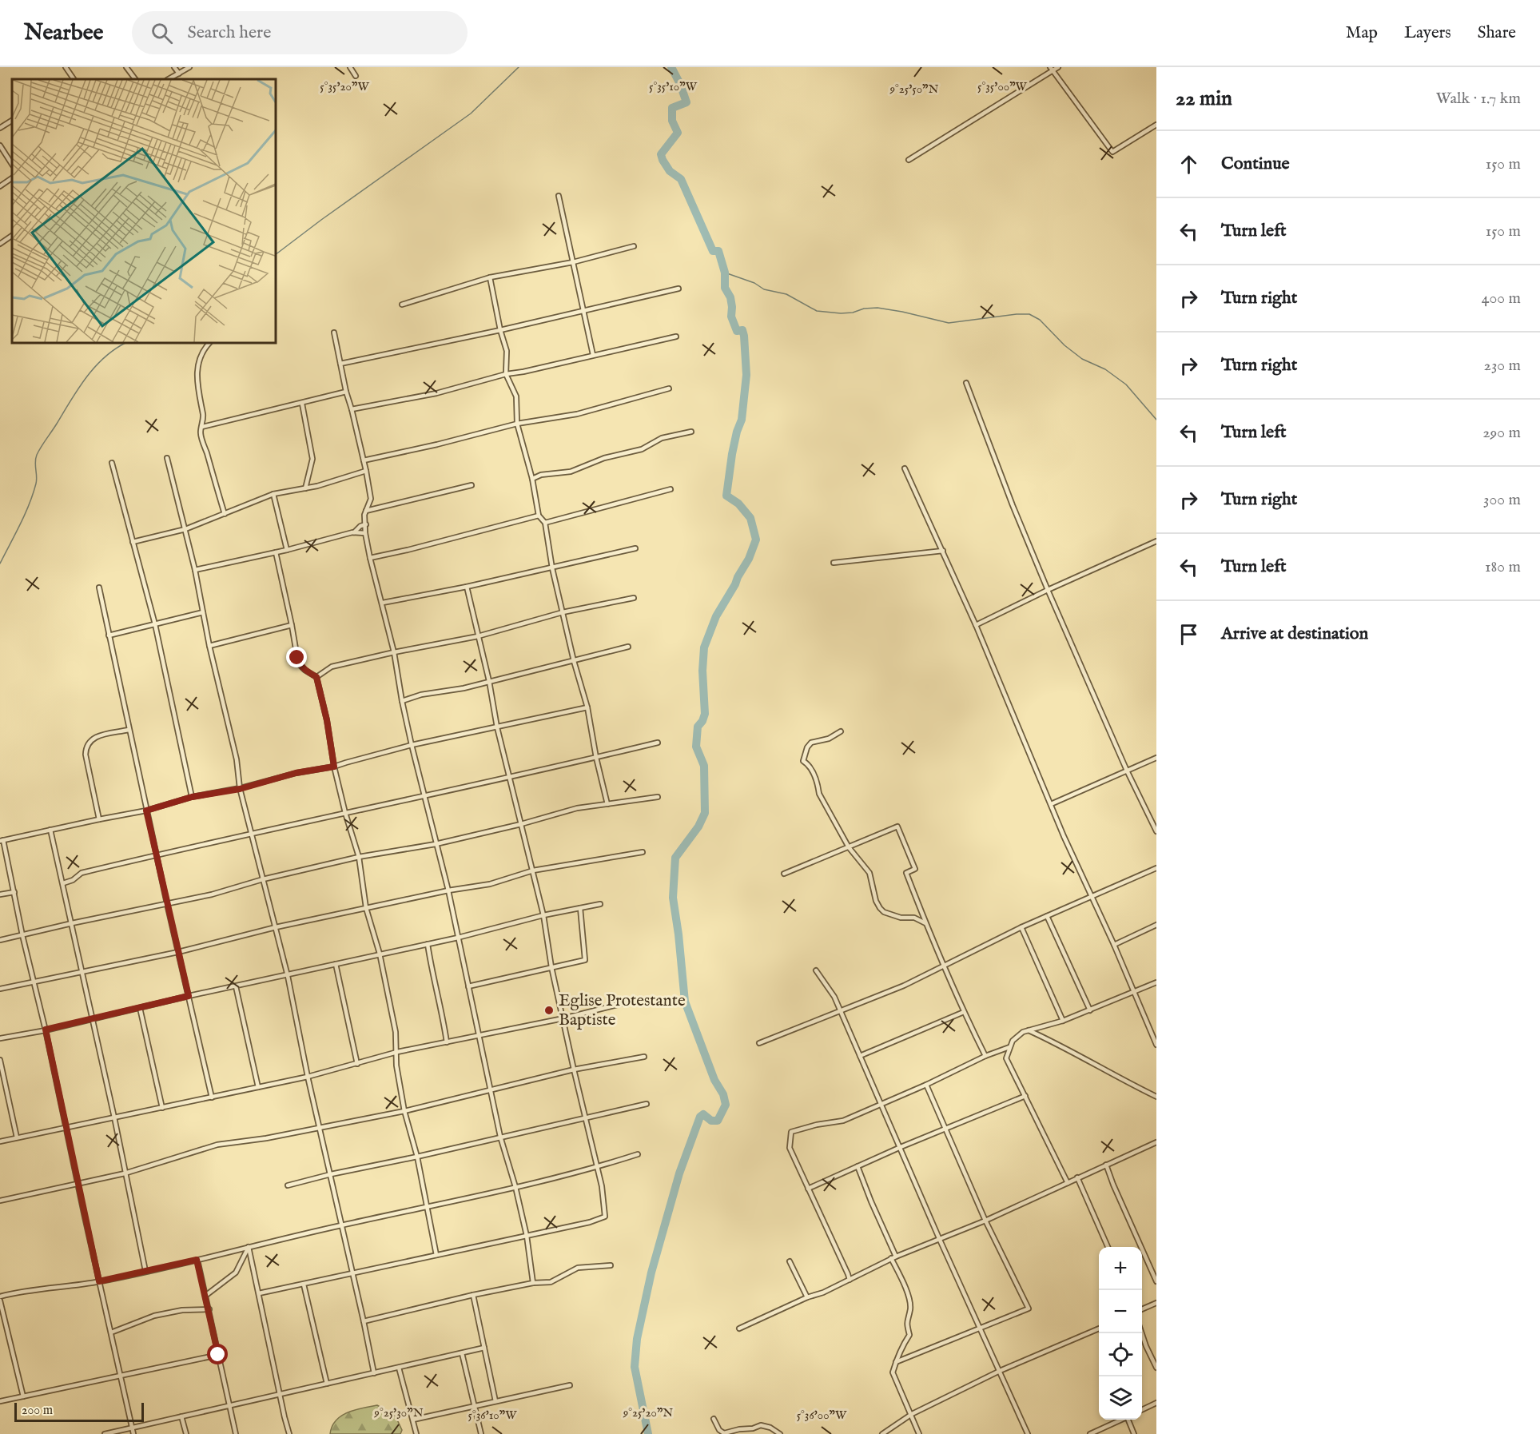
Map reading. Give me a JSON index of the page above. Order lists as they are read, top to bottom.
{
  "places": ["Eglise Protestante Baptiste"],
  "scale_bar": "200 m",
  "page": {
    "header": "Nearbee",
    "search": "Search here",
    "nav": ["Map", "Layers", "Share"],
    "heading": ["22 min", "Walk · 1.7 km"],
    "list": [
      ["Continue", "150 m"],
      ["Turn left", "150 m"],
      ["Turn right", "400 m"],
      ["Turn right", "230 m"],
      ["Turn left", "290 m"],
      ["Turn right", "300 m"],
      ["Turn left", "180 m"],
      "Arrive at destination"
    ],
    "map_buttons": ["+", "−"],
    "scale": "200 m"
  },
  "coordinates": [
    "5°35'20\"W",
    "5°35'10\"W",
    "5°35'00\"W",
    "9°25'50\"N",
    "9°25'30\"N",
    "9°25'20\"N",
    "5°36'10\"W",
    "5°36'00\"W"
  ]
}
